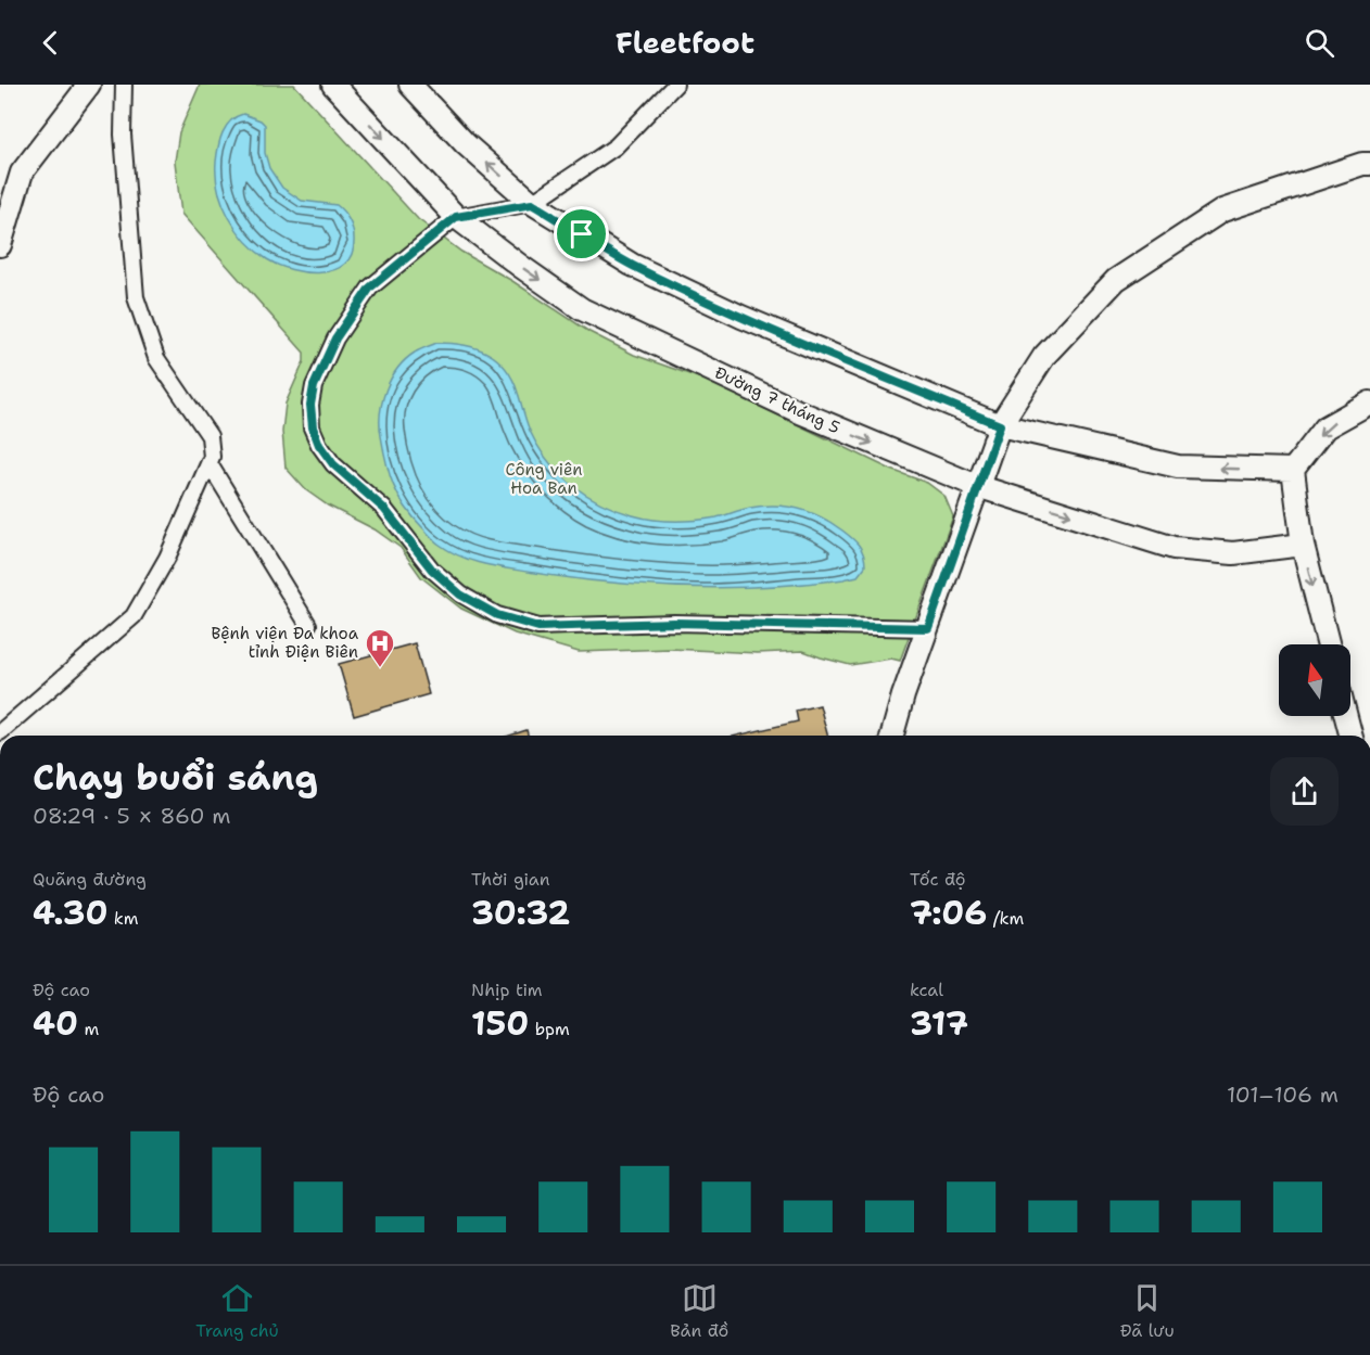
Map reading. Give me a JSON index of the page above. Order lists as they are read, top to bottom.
{
  "streets": {
    "street": ["Đường 7 tháng 5"]
  },
  "parks": ["Công viên Hoa Ban"],
  "places": {
    "hospital": ["Bệnh viện Đa khoa tỉnh Điện Biên"]
  },
  "north": "top",
  "page": {
    "header": "Fleetfoot",
    "heading": ["Chạy buổi sáng", "08:29 · 5 × 860 m"],
    "stats": [
      ["Quãng đường", "4.30 km"],
      ["Thời gian", "30:32"],
      ["Tốc độ", "7:06 /km"],
      ["Độ cao", "40 m"],
      ["Nhịp tim", "150 bpm"],
      ["kcal", "317"]
    ],
    "chart": ["Độ cao", "101–106 m"],
    "tabs": ["Trang chủ", "Bản đồ", "Đã lưu"]
  }
}
